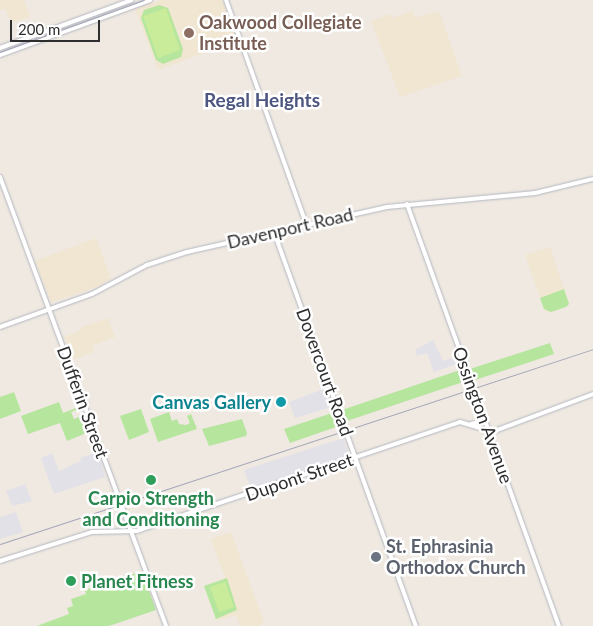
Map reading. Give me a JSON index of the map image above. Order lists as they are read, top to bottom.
{
  "streets": {
    "street": [
      "Davenport Road",
      "Dovercourt Road",
      "Dufferin Street",
      "Ossington Avenue",
      "Dupont Street"
    ]
  },
  "crossings": [
    ["Davenport Road", "Dovercourt Road"],
    ["Davenport Road", "Dufferin Street"],
    ["Davenport Road", "Ossington Avenue"],
    ["Dovercourt Road", "Dupont Street"],
    ["Dufferin Street", "Dupont Street"],
    ["Ossington Avenue", "Dupont Street"]
  ],
  "districts": ["Regal Heights"],
  "places": [
    "Oakwood Collegiate Institute",
    "Canvas Gallery",
    "Carpio Strength and Conditioning",
    "St. Ephrasinia Orthodox Church",
    "Planet Fitness"
  ],
  "scale_bar": "200 m"
}
